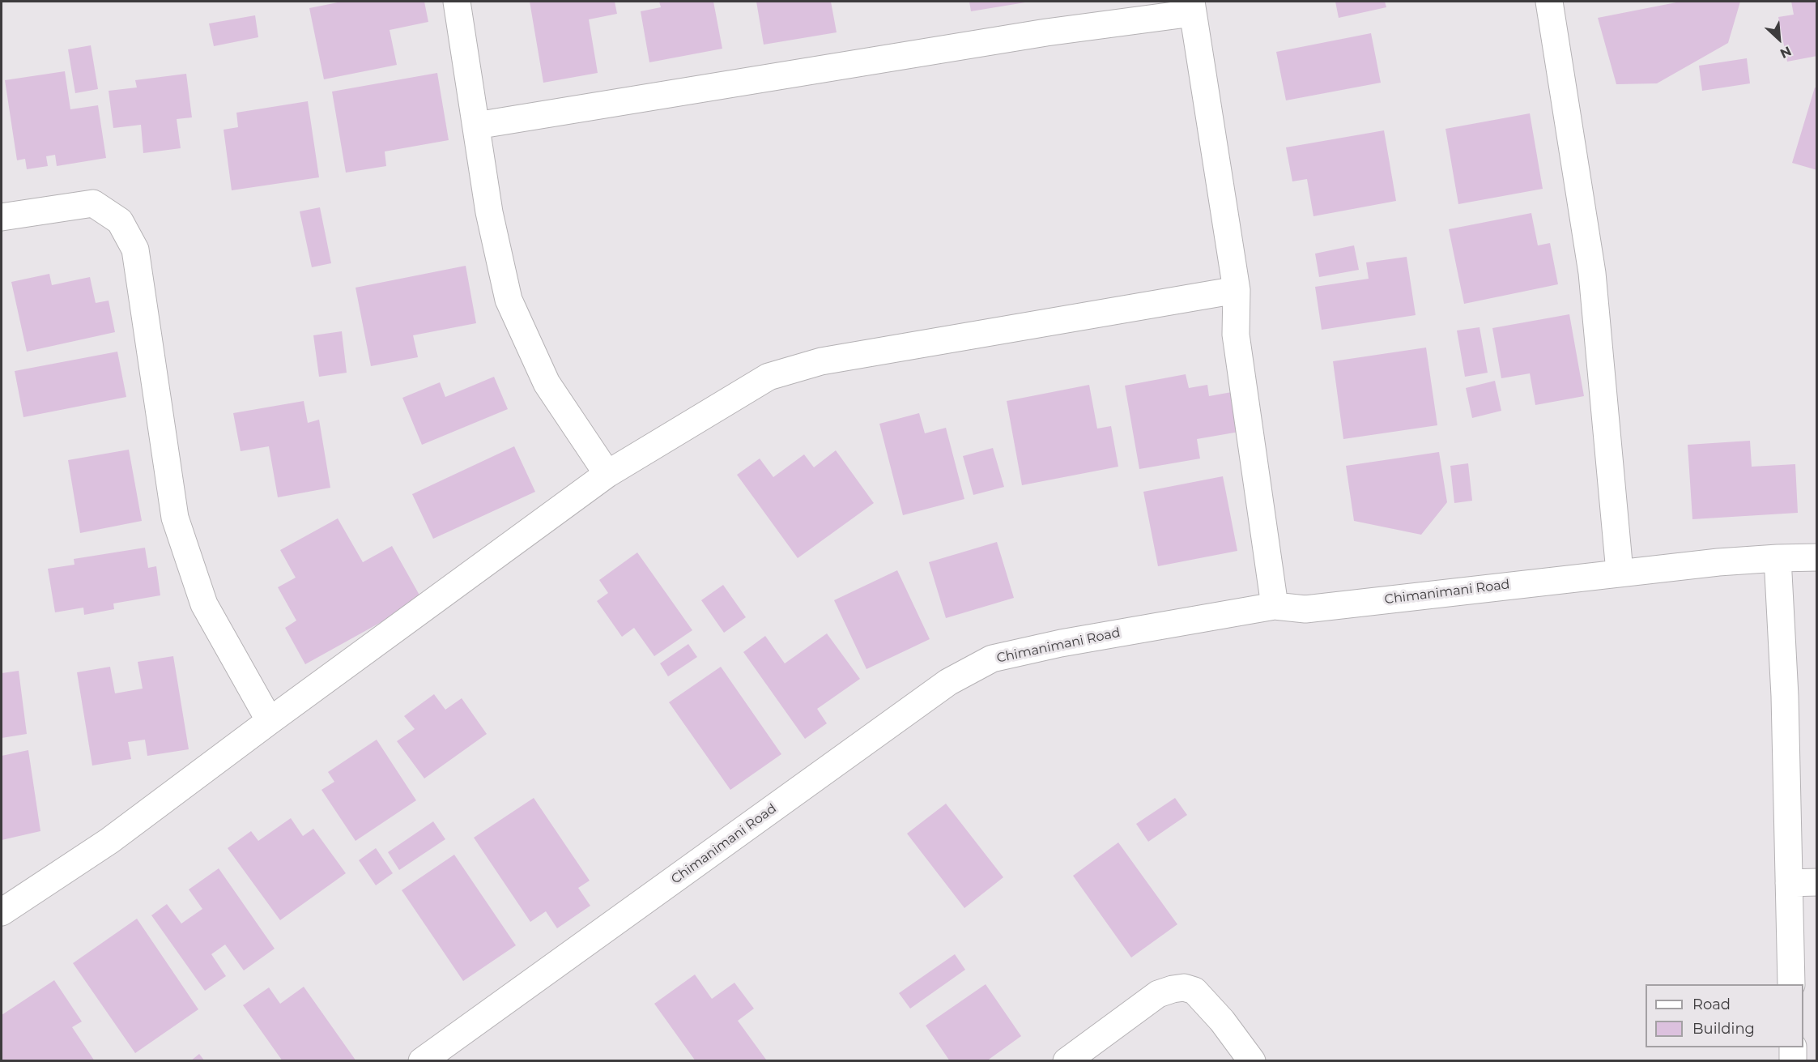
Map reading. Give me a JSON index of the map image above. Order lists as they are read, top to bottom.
{
  "streets": {
    "street": ["Chimanimani Road"]
  },
  "legend": ["Road", "Building"],
  "north": "bottom right"
}
